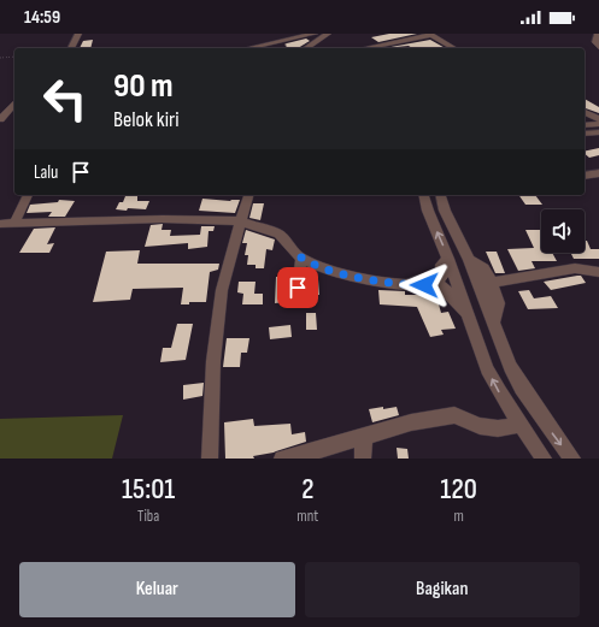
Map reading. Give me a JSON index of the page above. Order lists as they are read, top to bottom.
{
  "page": {
    "status": "14:59",
    "turn": ["90 m", "Belok kiri"],
    "then": "Lalu",
    "eta": [
      "15:01",
      "Tiba",
      "2",
      "mnt",
      "120",
      "m"
    ],
    "buttons": ["Keluar", "Bagikan"]
  }
}
